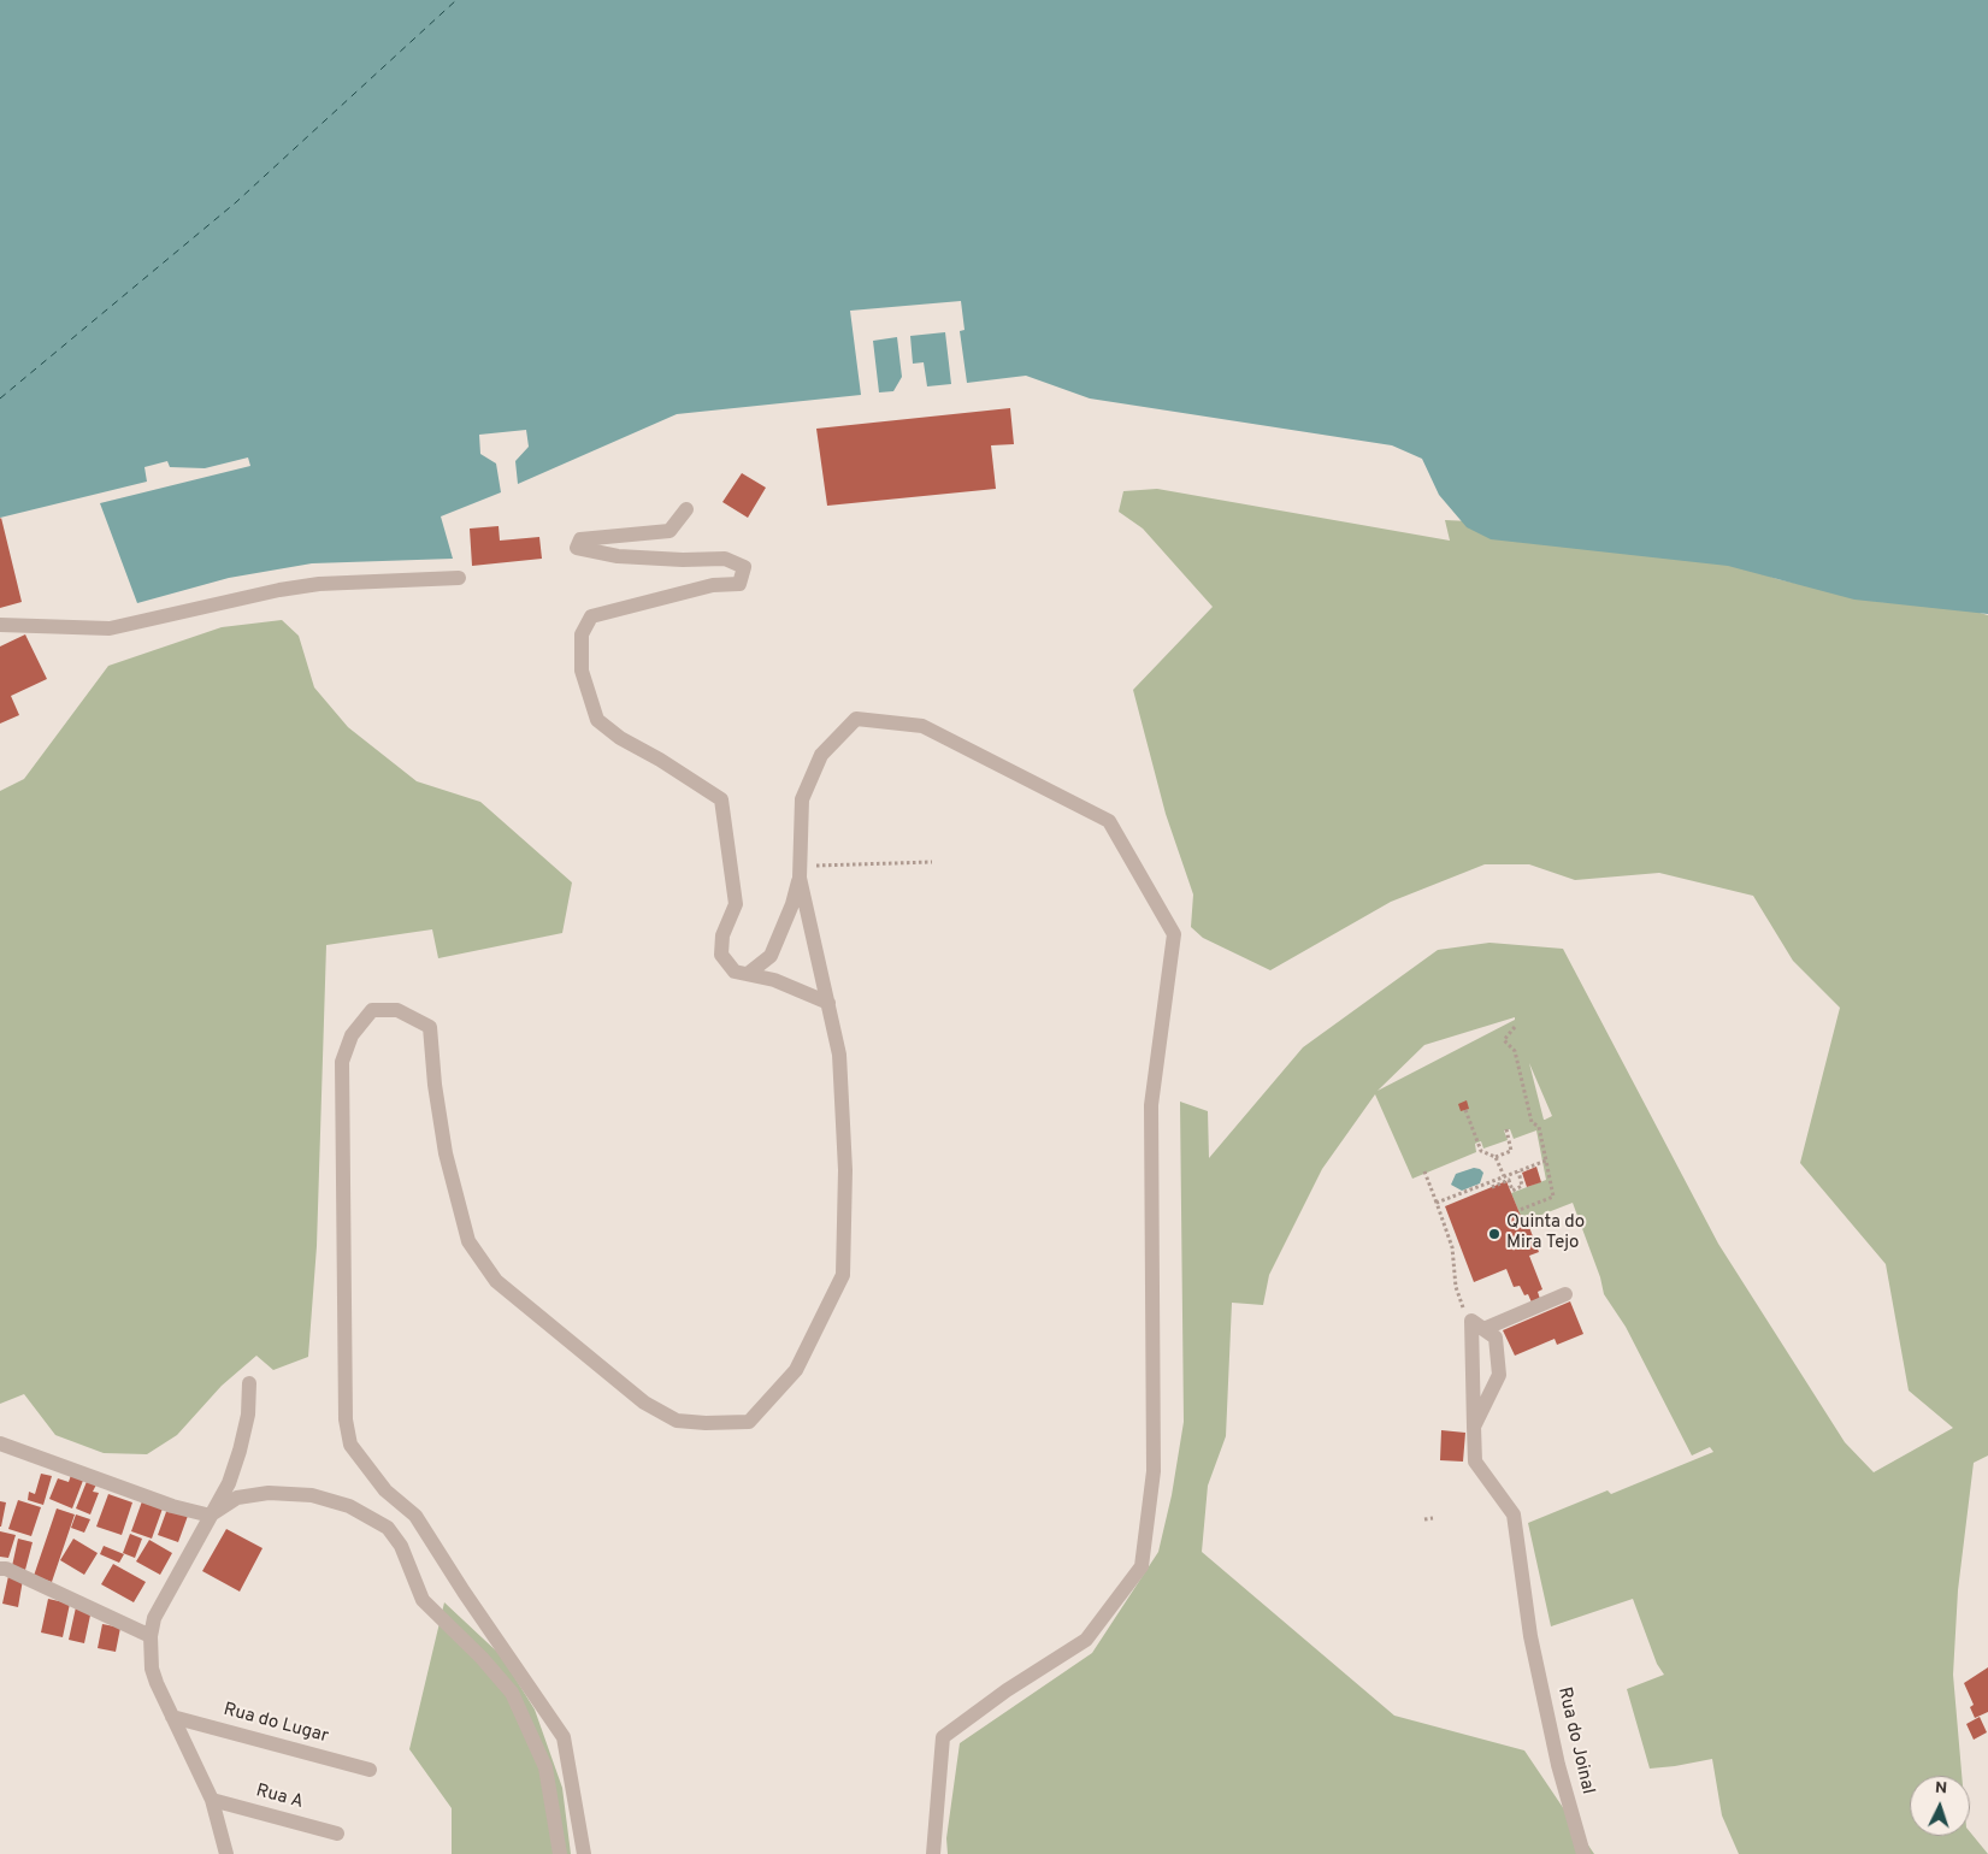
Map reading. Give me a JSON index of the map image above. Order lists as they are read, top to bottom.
{
  "streets": {
    "street": ["Rua do Lugar", "Rua do Joinal", "Rua A"]
  },
  "places": ["Quinta do Mira Tejo"],
  "north": "top"
}
